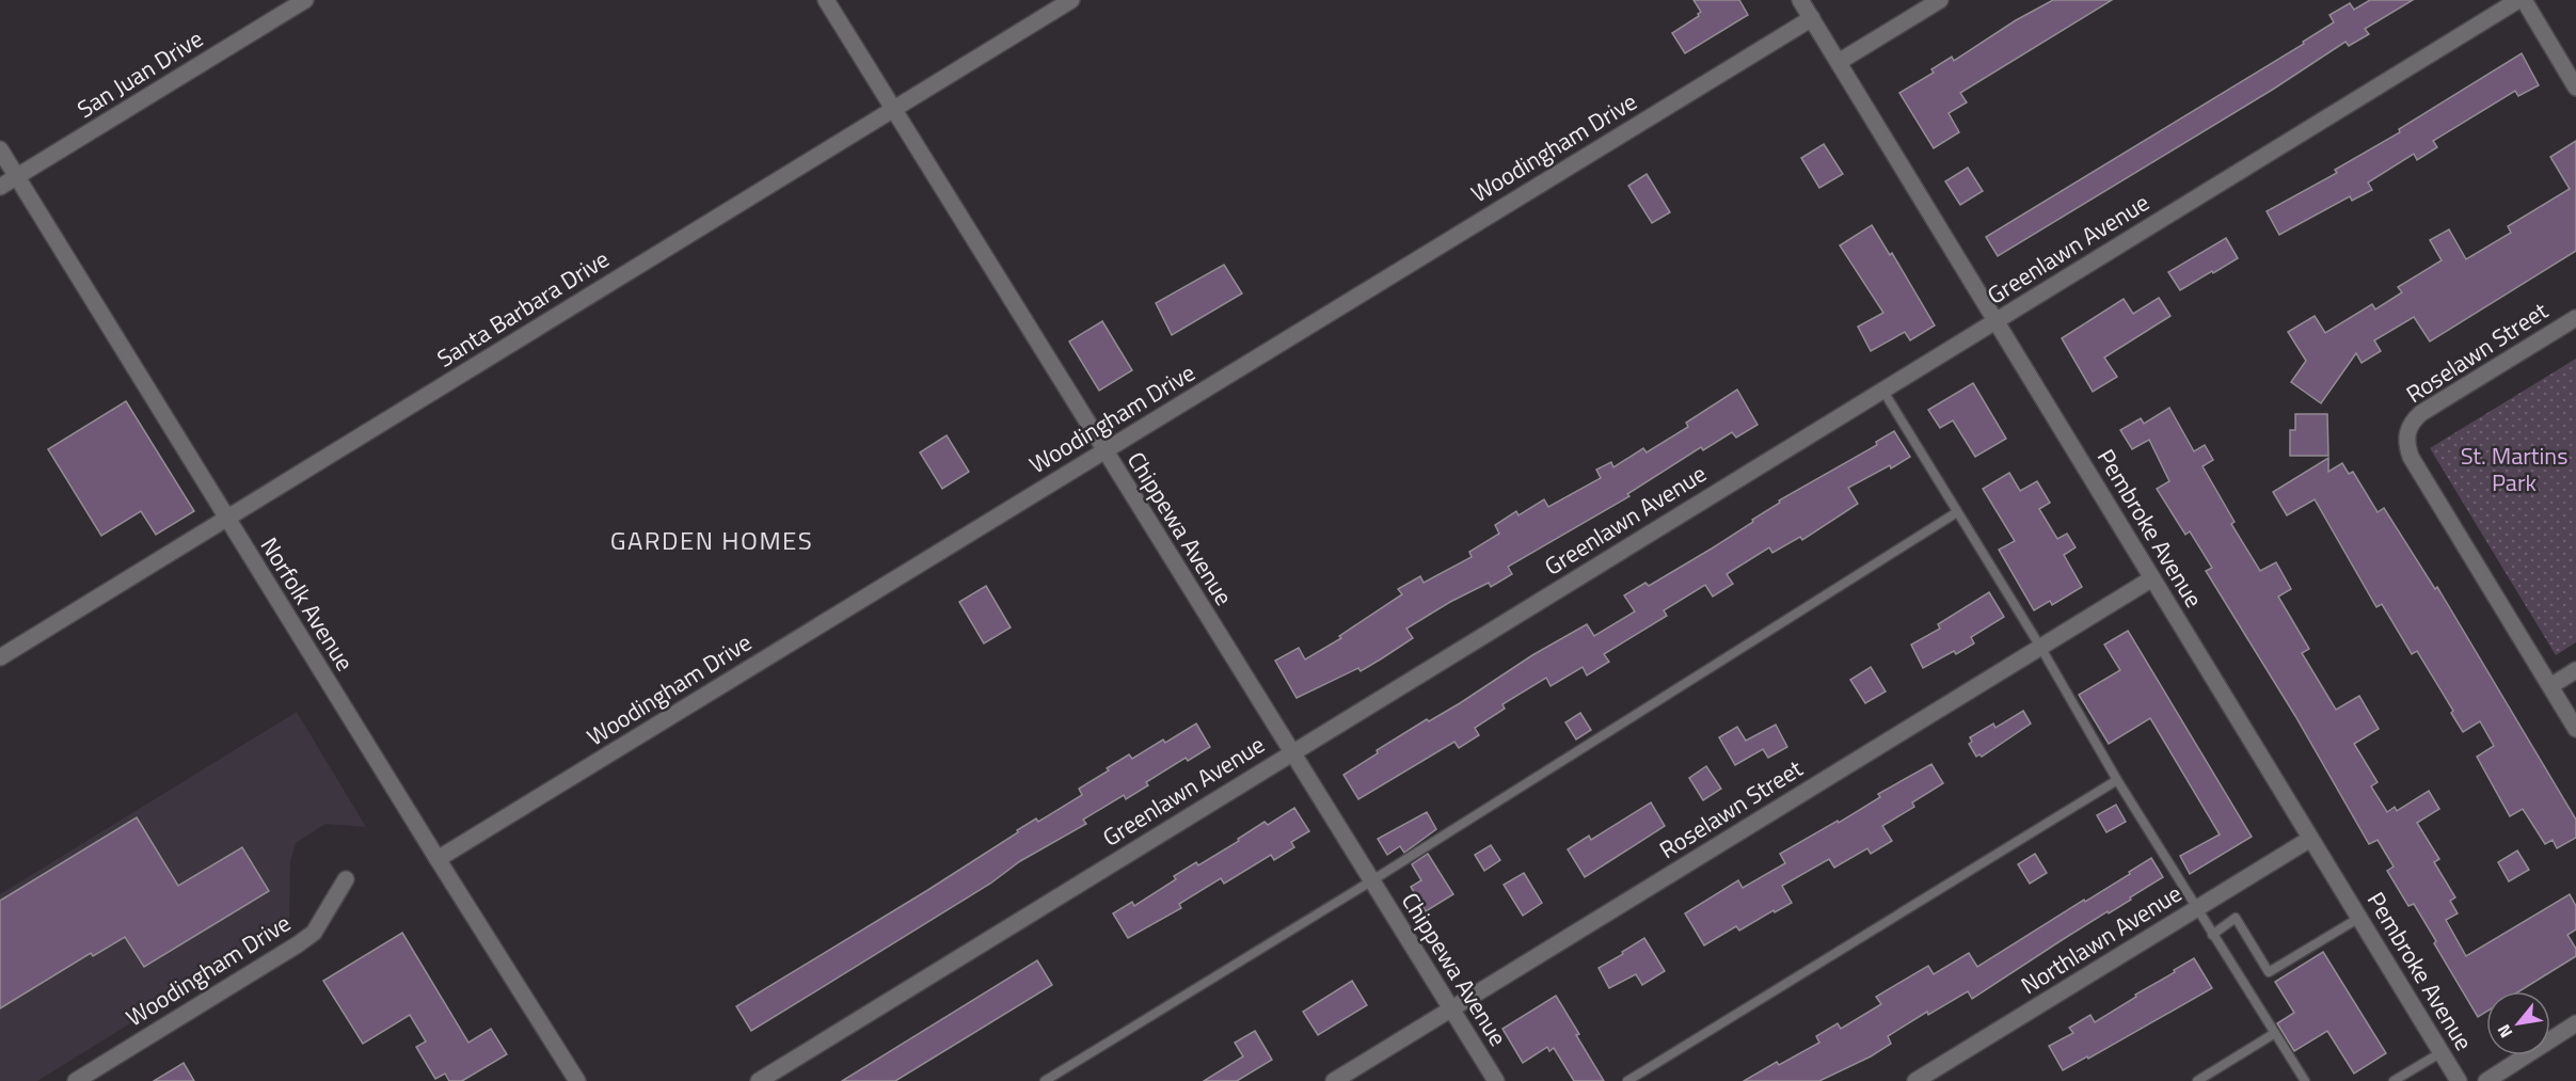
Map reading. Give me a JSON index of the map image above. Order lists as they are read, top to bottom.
{
  "streets": {
    "street": [
      "San Juan Drive",
      "Woodingham Drive",
      "Greenlawn Avenue",
      "Santa Barbara Drive",
      "Roselawn Street",
      "Chippewa Avenue",
      "Pembroke Avenue",
      "Norfolk Avenue",
      "Northlawn Avenue"
    ]
  },
  "crossings": [
    ["San Juan Drive", "Norfolk Avenue"],
    ["Woodingham Drive", "Chippewa Avenue"],
    ["Woodingham Drive", "Pembroke Avenue"],
    ["Woodingham Drive", "Norfolk Avenue"],
    ["Greenlawn Avenue", "Chippewa Avenue"],
    ["Greenlawn Avenue", "Pembroke Avenue"],
    ["Santa Barbara Drive", "Chippewa Avenue"],
    ["Santa Barbara Drive", "Norfolk Avenue"],
    ["Roselawn Street", "Chippewa Avenue"],
    ["Roselawn Street", "Pembroke Avenue"],
    ["Pembroke Avenue", "Northlawn Avenue"]
  ],
  "districts": ["GARDEN HOMES"],
  "parks": ["St. Martins Park"],
  "north": "bottom left"
}
